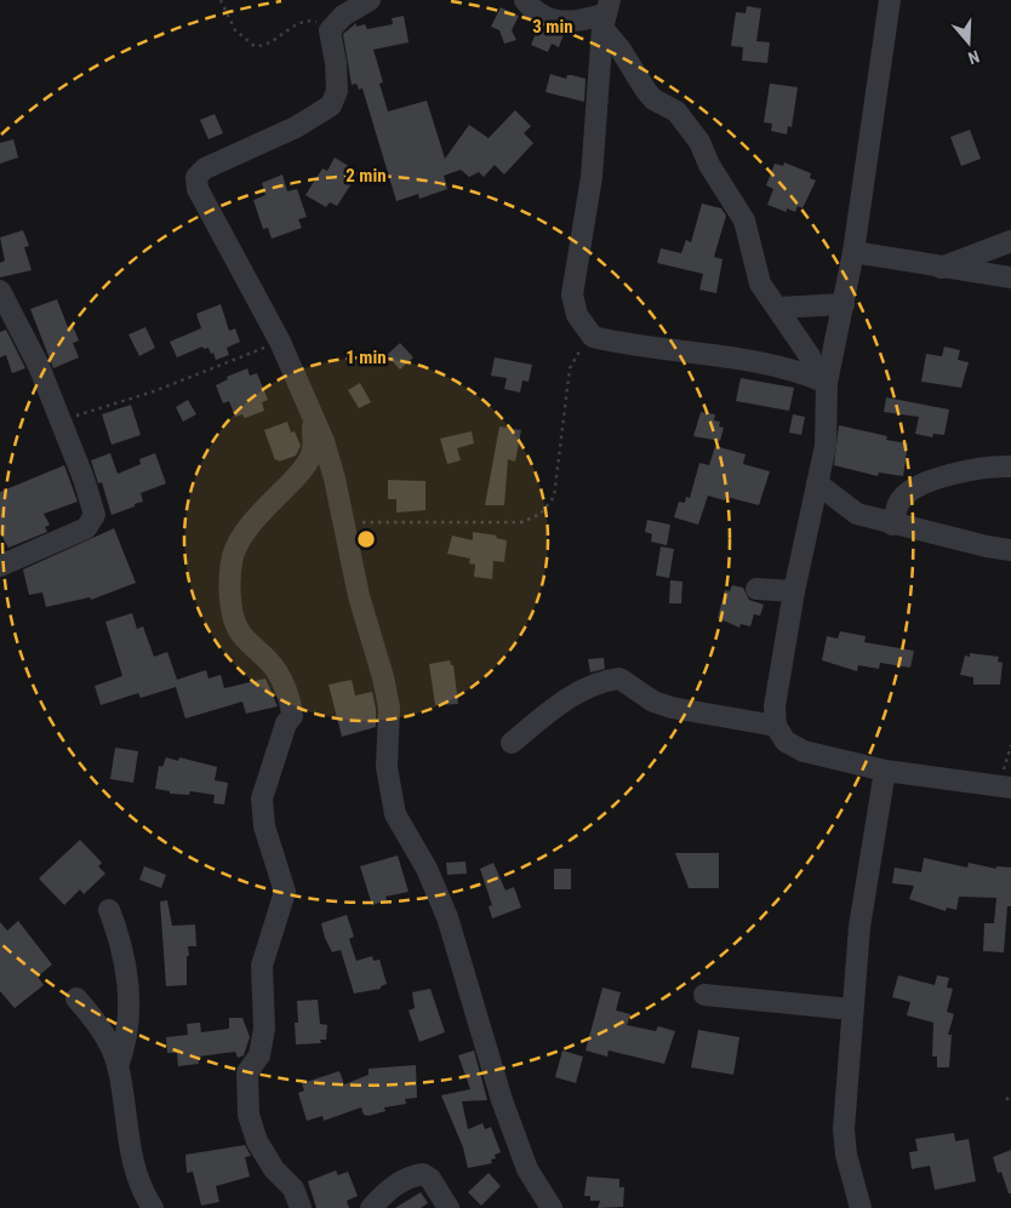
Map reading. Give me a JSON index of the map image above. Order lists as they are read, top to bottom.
{
  "north": "bottom",
  "rings": ["3 min", "2 min", "1 min"]
}
